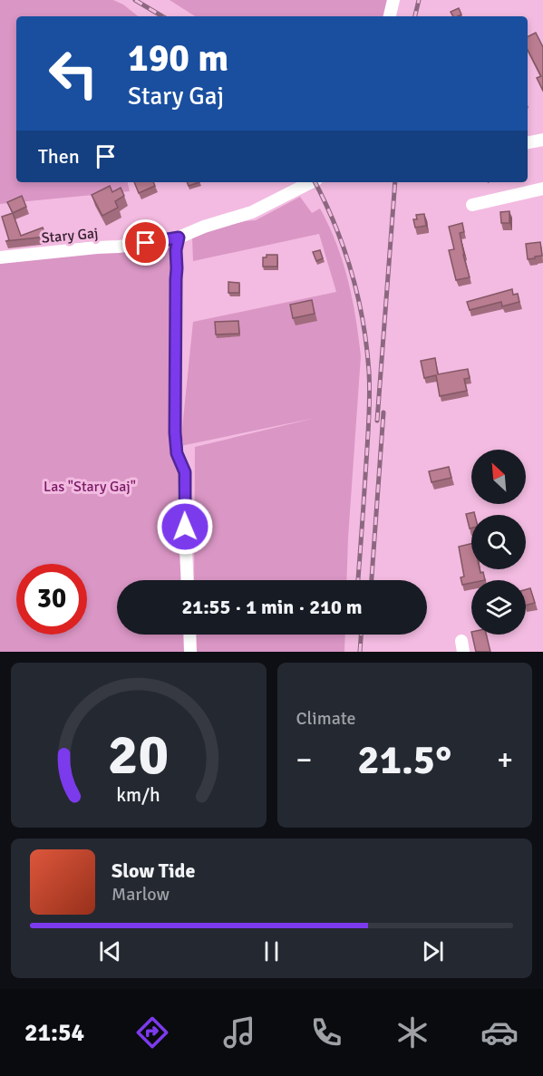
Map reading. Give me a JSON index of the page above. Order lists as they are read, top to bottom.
{
  "streets": {
    "street": ["Stary Gaj"]
  },
  "parks": ["Las \"Stary Gaj\""],
  "north": "top left",
  "page": {
    "turn": ["190 m", "Stary Gaj"],
    "then": "Then",
    "limit": "30",
    "trip": "21:55 · 1 min · 210 m",
    "tile": "Climate",
    "heat": ["−", "21.5°", "+"],
    "song": ["Slow Tide", "Marlow"],
    "tabs": "21:54",
    "gauge": ["20", "km/h"]
  }
}
